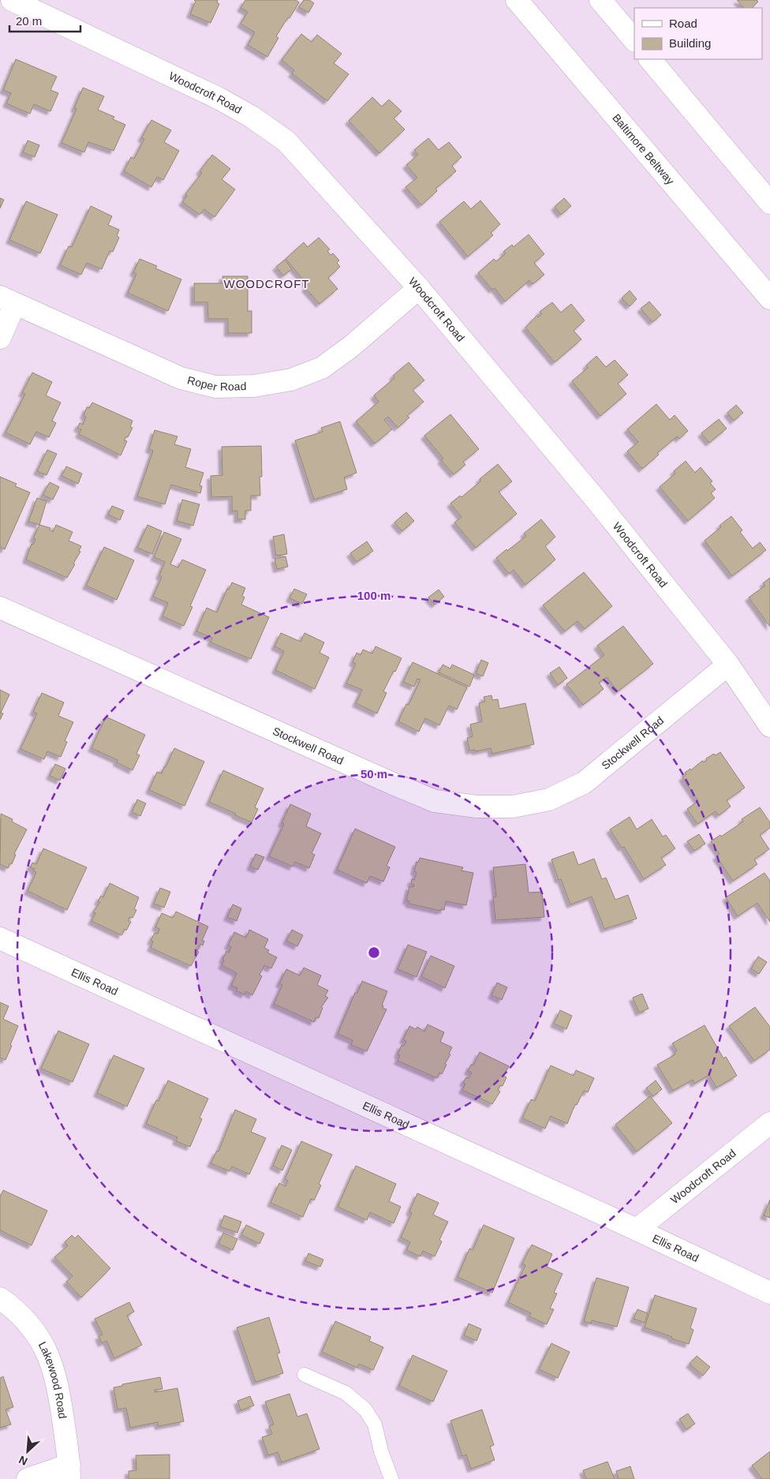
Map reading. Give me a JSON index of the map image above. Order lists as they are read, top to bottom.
{
  "streets": {
    "main road": [
      "Woodcroft Road",
      "Baltimore Beltway",
      "Roper Road",
      "Stockwell Road",
      "Ellis Road",
      "Lakewood Road"
    ]
  },
  "crossings": [
    ["Woodcroft Road", "Roper Road"],
    ["Woodcroft Road", "Stockwell Road"],
    ["Woodcroft Road", "Ellis Road"]
  ],
  "districts": ["WOODCROFT"],
  "legend": ["Road", "Building"],
  "scale_bar": "20 m",
  "north": "bottom left",
  "rings": ["100 m", "50 m"]
}
